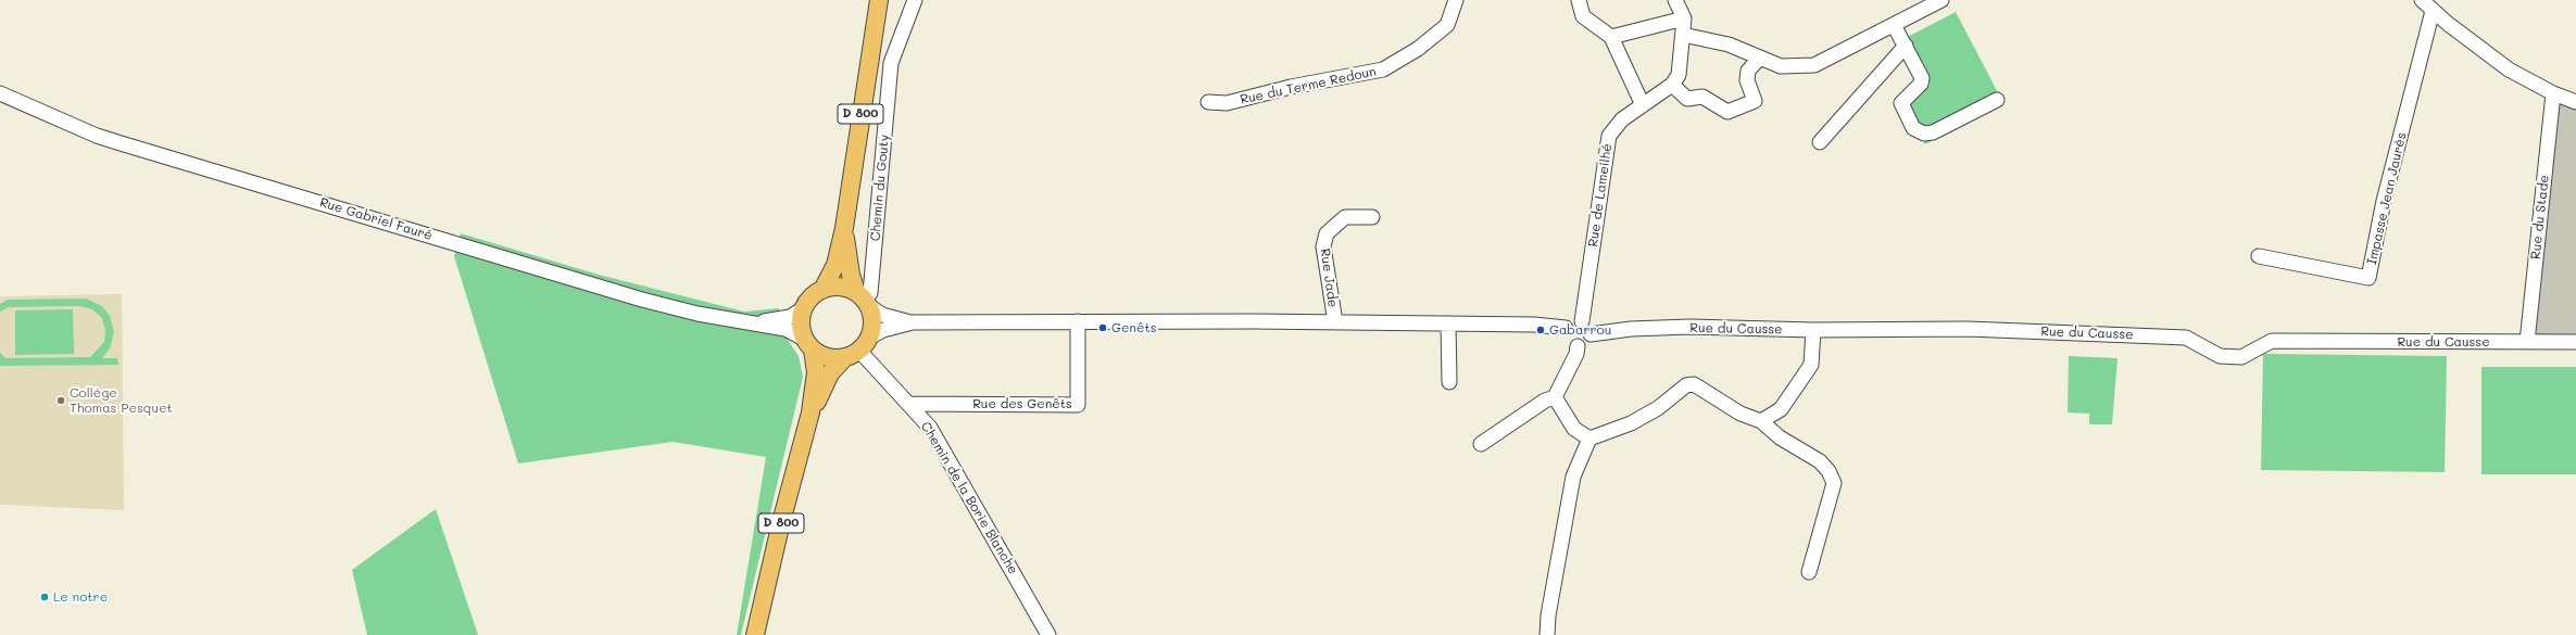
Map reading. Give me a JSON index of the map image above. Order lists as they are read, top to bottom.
{
  "streets": {
    "main road": ["D 800"],
    "street": [
      "Rue du Terme Redoun",
      "Chemin du Gouty",
      "Rue de Lameilhé",
      "Impasse Jean Jaurès",
      "Rue du Stade",
      "Rue Gabriel Fauré",
      "Rue Jade",
      "Rue du Causse",
      "Rue des Genêts",
      "Chemin de la Borie Blanche"
    ]
  },
  "crossings": [
    ["D 800", "Chemin du Gouty"],
    ["D 800", "Rue Gabriel Fauré"],
    ["D 800", "Chemin de la Borie Blanche"],
    ["Chemin du Gouty", "Rue Gabriel Fauré"],
    ["Chemin du Gouty", "Chemin de la Borie Blanche"],
    ["Rue de Lameilhé", "Rue du Causse"],
    ["Rue du Stade", "Rue du Causse"],
    ["Rue Gabriel Fauré", "Chemin de la Borie Blanche"],
    ["Rue des Genêts", "Chemin de la Borie Blanche"]
  ],
  "places": [
    "Genêts",
    "Gabarrou",
    "Collège Thomas Pesquet",
    "Le notre"
  ]
}
